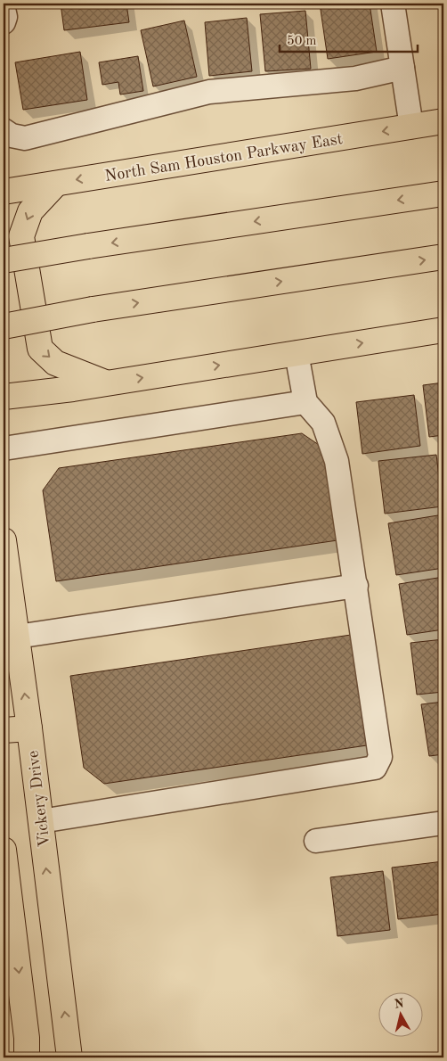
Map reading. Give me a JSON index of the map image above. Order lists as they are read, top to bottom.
{
  "streets": {
    "main road": ["North Sam Houston Parkway East", "Vickery Drive"]
  },
  "scale_bar": "50 m",
  "north": "top"
}
